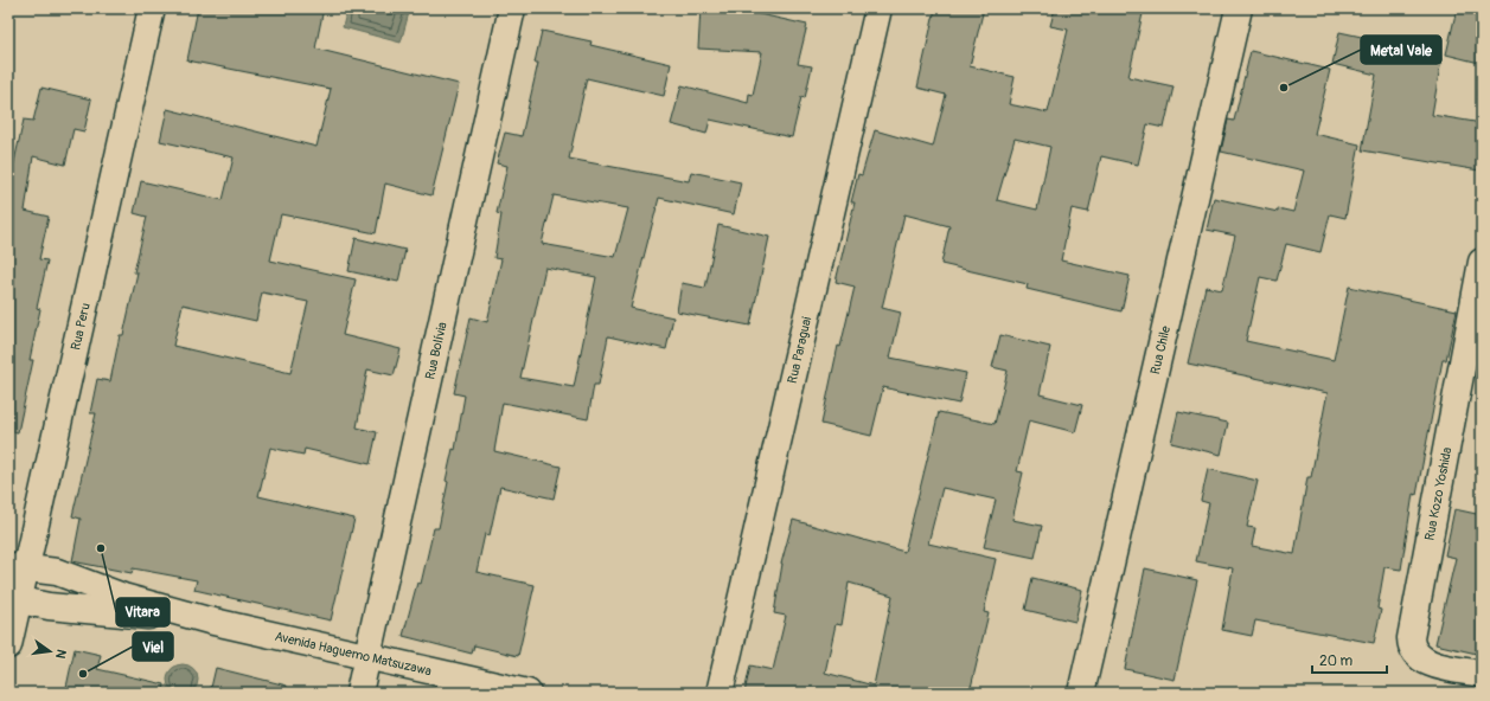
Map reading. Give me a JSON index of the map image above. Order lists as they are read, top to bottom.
{
  "streets": {
    "street": [
      "Rua Peru",
      "Rua Bolívia",
      "Rua Paraguai",
      "Rua Chile",
      "Rua Kozo Yoshida",
      "Avenida Haguemo Matsuzawa"
    ]
  },
  "crossings": [
    ["Rua Peru", "Avenida Haguemo Matsuzawa"],
    ["Rua Bolívia", "Avenida Haguemo Matsuzawa"]
  ],
  "places": ["Metal Vale", "Vitara", "Viel"],
  "scale_bar": "20 m",
  "north": "right"
}
